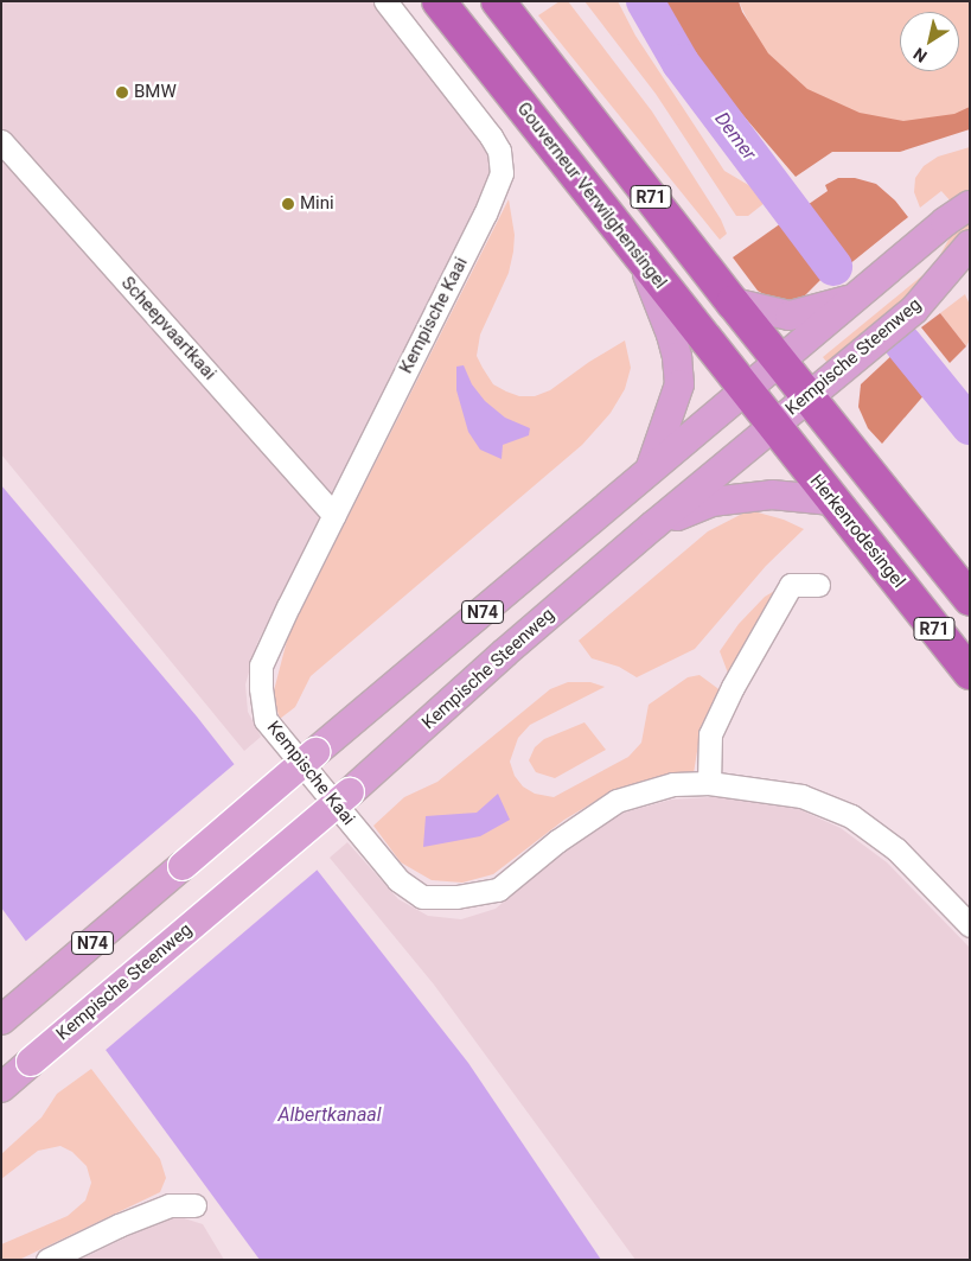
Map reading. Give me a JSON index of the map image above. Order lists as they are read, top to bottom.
{
  "streets": {
    "highway": ["Gouverneur Verwilghensingel", "R71", "Herkenrodesingel"],
    "main road": ["Kempische Steenweg", "N74"],
    "street": ["Kempische Kaai", "Scheepvaartkaai"]
  },
  "crossings": [
    ["Gouverneur Verwilghensingel", "Herkenrodesingel"],
    ["Gouverneur Verwilghensingel", "N74"],
    ["R71", "Kempische Steenweg"],
    ["R71", "N74"],
    ["Kempische Kaai", "Scheepvaartkaai"],
    ["Kempische Steenweg", "Herkenrodesingel"],
    ["Herkenrodesingel", "N74"]
  ],
  "water": ["Demer", "Albertkanaal"],
  "places": ["BMW", "Mini"],
  "north": "bottom left"
}
